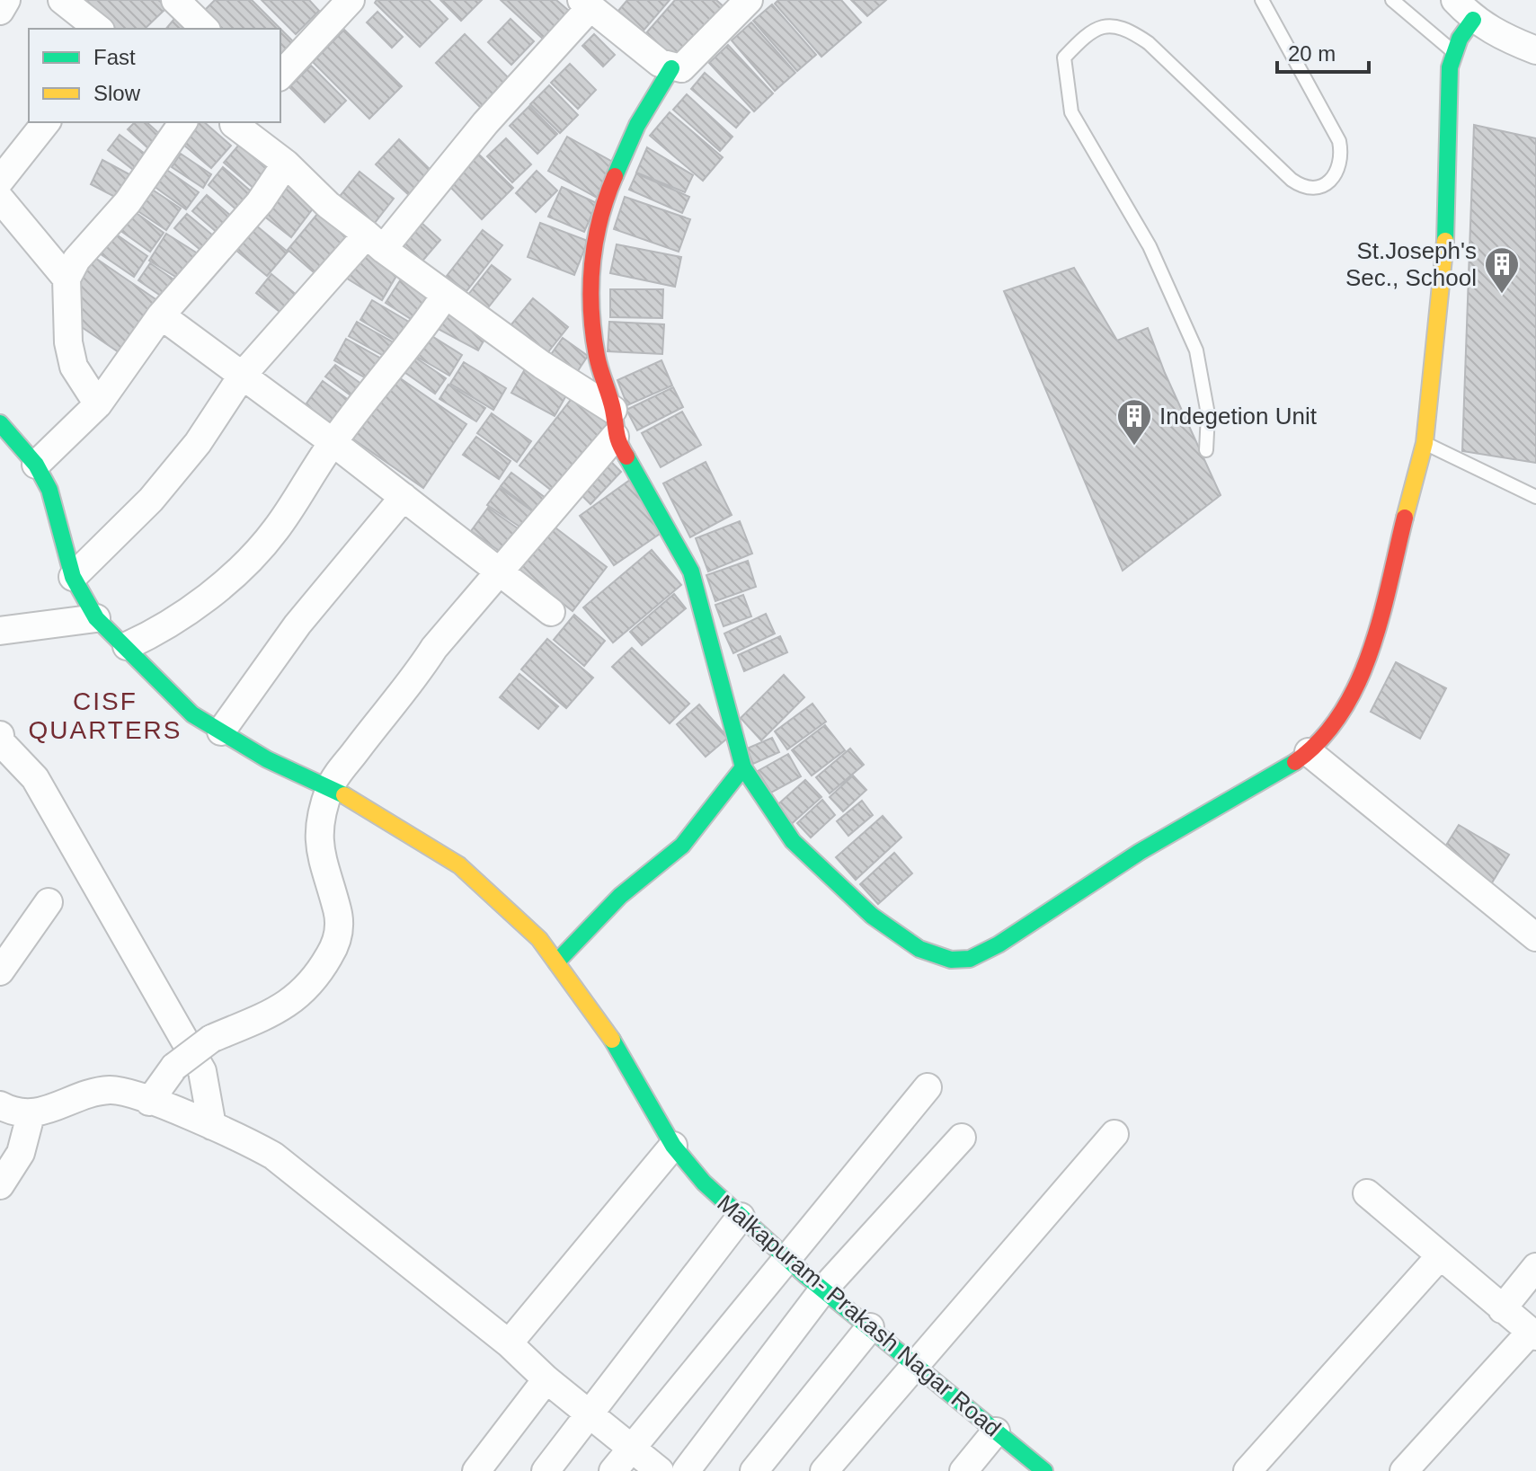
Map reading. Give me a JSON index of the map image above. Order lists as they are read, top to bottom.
{
  "streets": {
    "street": ["Malkapuram- Prakash Nagar Road"]
  },
  "districts": ["CISF QUARTERS"],
  "places": {
    "building": ["St.Joseph's Sec., School", "Indegetion Unit"]
  },
  "legend": ["Fast", "Slow"],
  "scale_bar": "20 m"
}
